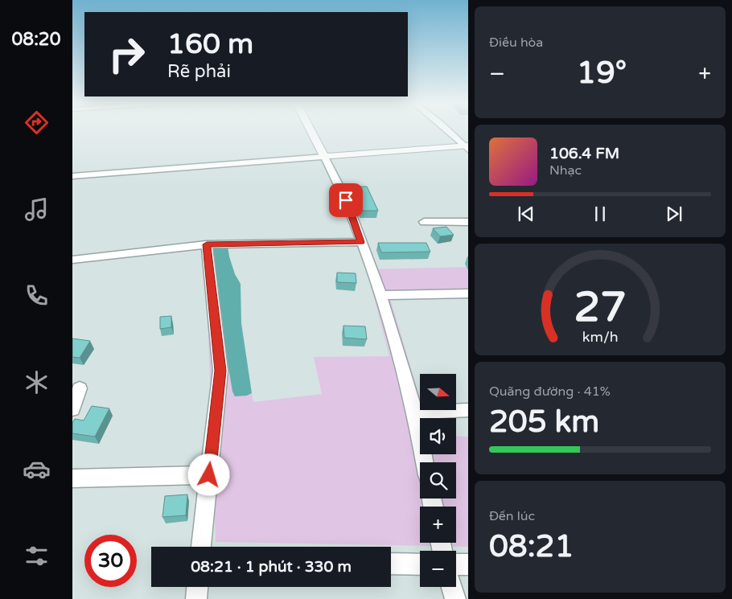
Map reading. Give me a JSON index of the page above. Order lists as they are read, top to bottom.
{
  "north": "right",
  "page": {
    "tabs": "08:20",
    "tile": [
      "Điều hòa",
      ["Quãng đường · 41%", "205 km"],
      ["Đến lúc", "08:21"]
    ],
    "turn": ["160 m", "Rẽ phải"],
    "heat": ["−", "19°", "+"],
    "song": ["106.4 FM", "Nhạc"],
    "map_buttons": ["+", "−"],
    "limit": "30",
    "trip": "08:21 · 1 phút · 330 m",
    "gauge": ["27", "km/h"]
  }
}
